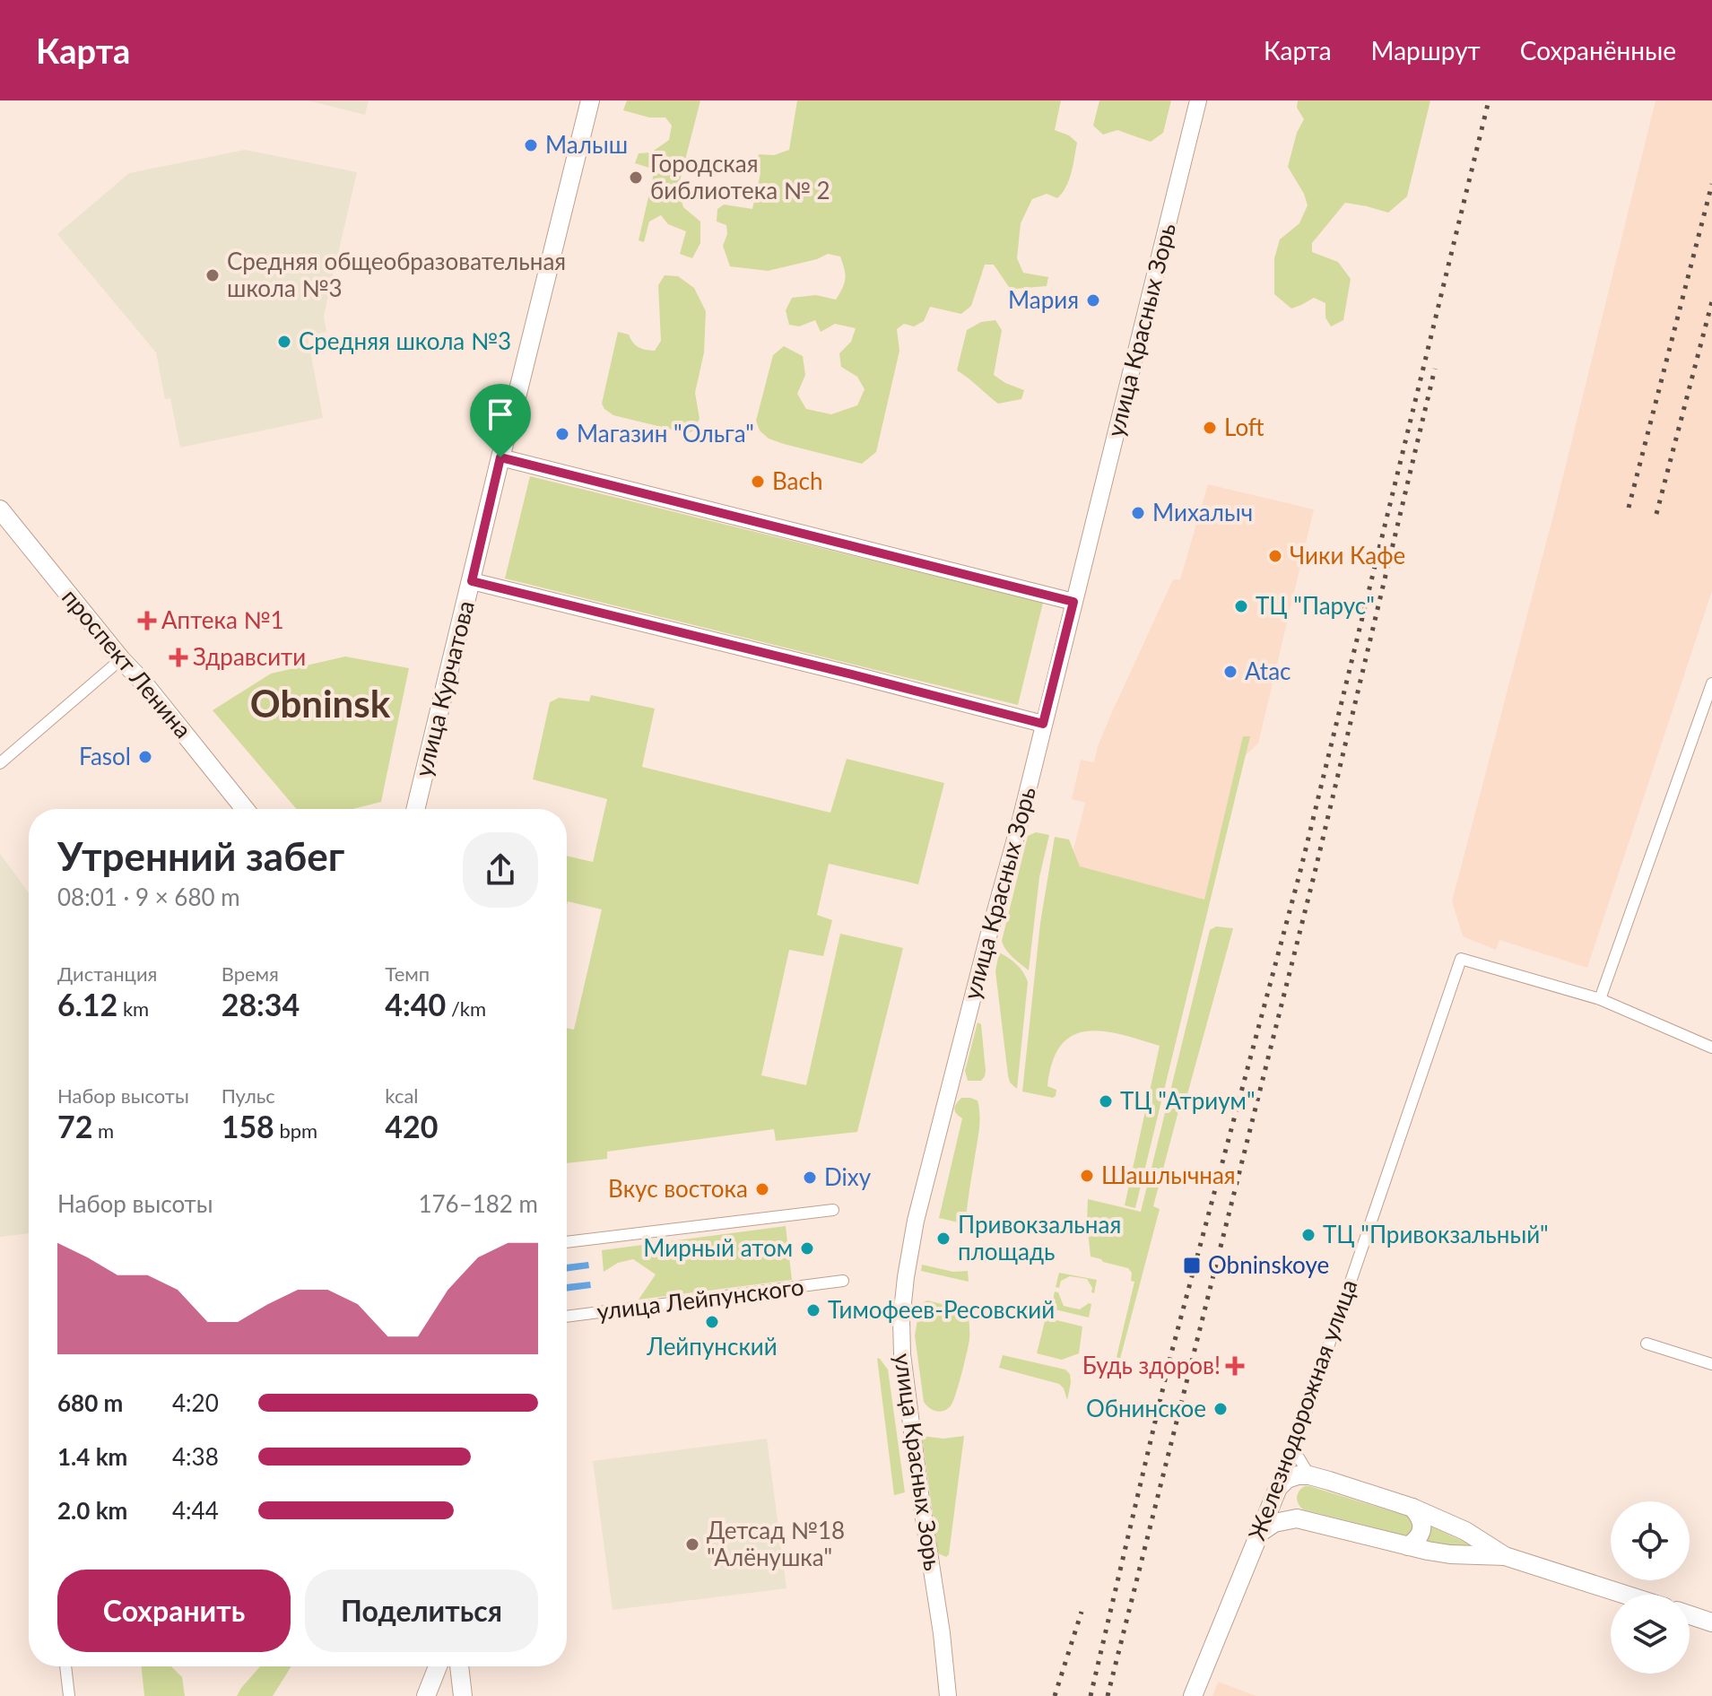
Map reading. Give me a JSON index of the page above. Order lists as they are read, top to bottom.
{
  "streets": {
    "main road": ["проспект Ленина", "улица Курчатова", "Железнодорожная улица"],
    "street": ["улица Красных Зорь", "улица Лейпунского"]
  },
  "districts": ["Obninsk"],
  "places": {
    "other": [
      "Малыш",
      "Городская библиотека № 2",
      "Средняя общеобразовательная школа №3",
      "Мария",
      "Средняя школа №3",
      "Loft",
      "Магазин \"Ольга\"",
      "Bach",
      "Михалыч",
      "Чики Кафе",
      "ТЦ \"Парус\"",
      "Atac",
      "Fasol",
      "ТЦ \"Атриум\"",
      "Шашлычная",
      "Dixy",
      "Вкус востока",
      "ТЦ \"Привокзальный\"",
      "Привокзальная площадь",
      "Мирный атом",
      "Тимофеев-Ресовский",
      "Лейпунский",
      "Обнинское",
      "Детсад №18 \"Алёнушка\""
    ],
    "health": ["Аптека №1", "Здравсити", "Будь здоров!"],
    "transit": ["Obninskoye"]
  },
  "page": {
    "header": "Карта",
    "nav": ["Карта", "Маршрут", "Сохранённые"],
    "heading": ["Утренний забег", "08:01 · 9 × 680 m"],
    "stats": [
      ["Дистанция", "6.12 km"],
      ["Время", "28:34"],
      ["Темп", "4:40 /km"],
      ["Набор высоты", "72 m"],
      ["Пульс", "158 bpm"],
      ["kcal", "420"]
    ],
    "chart": ["Набор высоты", "176–182 m"],
    "list": [
      {
        "name": "680 m",
        "note": "4:20"
      },
      {
        "name": "1.4 km",
        "note": "4:38"
      },
      {
        "name": "2.0 km",
        "note": "4:44"
      }
    ],
    "buttons": ["Сохранить", "Поделиться"]
  }
}
